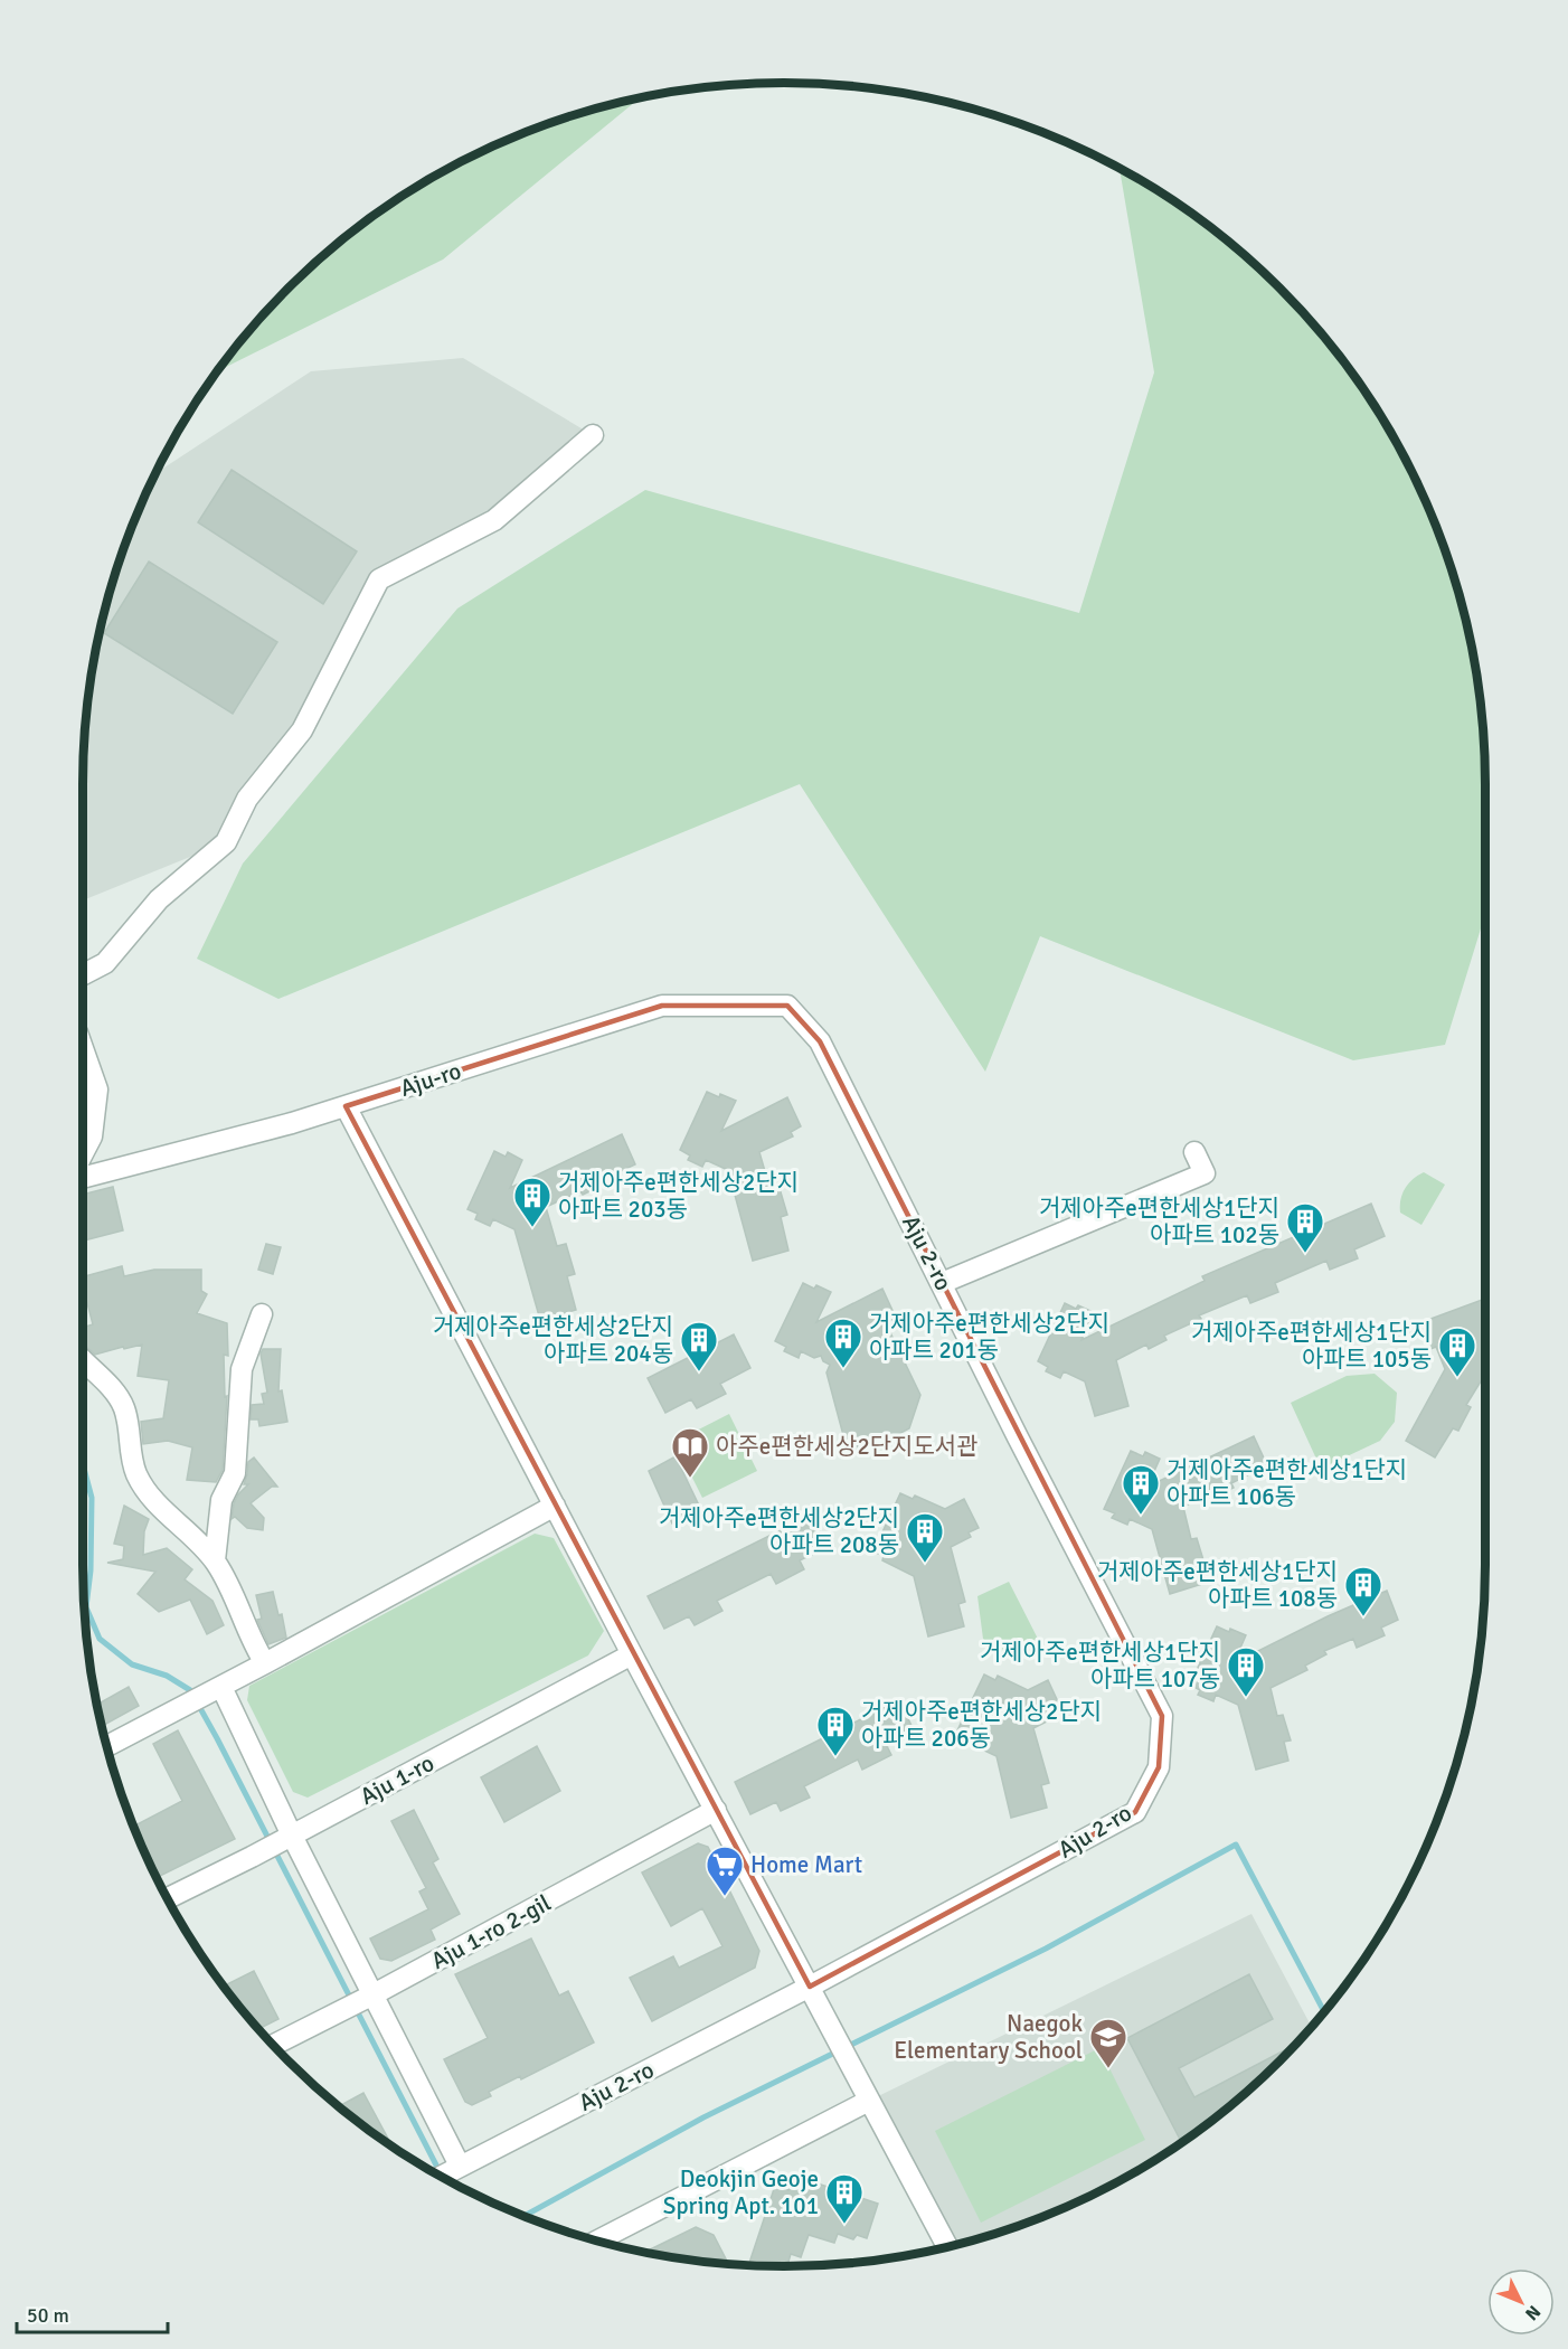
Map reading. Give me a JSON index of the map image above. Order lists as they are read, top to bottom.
{
  "streets": {
    "street": [
      "Aju-ro",
      "Aju 2-ro",
      "Aju 1-ro",
      "Aju 1-ro 2-gil"
    ]
  },
  "crossings": [
    ["Aju-ro", "Aju 2-ro"]
  ],
  "places": {
    "building": [
      "거제아주e편한세상2단지 아파트 203동",
      "거제아주e편한세상1단지 아파트 102동",
      "거제아주e편한세상2단지 아파트 201동",
      "거제아주e편한세상2단지 아파트 204동",
      "거제아주e편한세상1단지 아파트 105동",
      "거제아주e편한세상1단지 아파트 106동",
      "거제아주e편한세상2단지 아파트 208동",
      "거제아주e편한세상1단지 아파트 108동",
      "거제아주e편한세상1단지 아파트 107동",
      "거제아주e편한세상2단지 아파트 206동",
      "Deokjin Geoje Spring Apt. 101"
    ],
    "library": ["아주e편한세상2단지도서관"],
    "supermarket": ["Home Mart"],
    "school or university": ["Naegok Elementary School"]
  },
  "scale_bar": "50 m",
  "north": "bottom right"
}
